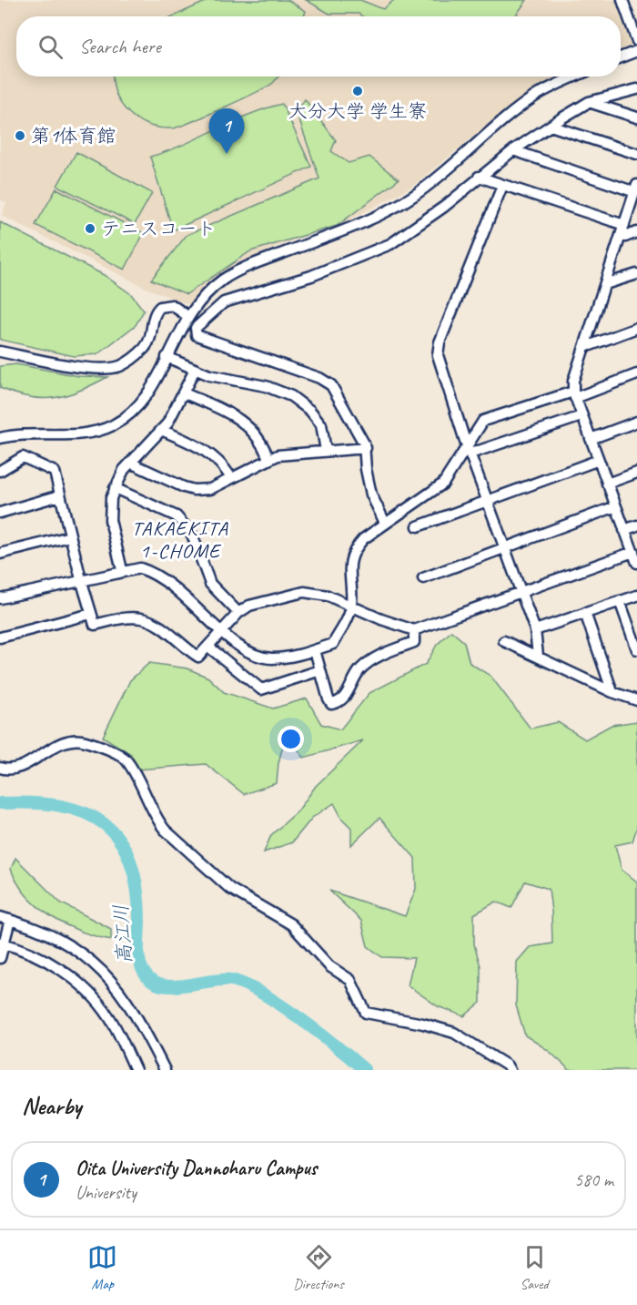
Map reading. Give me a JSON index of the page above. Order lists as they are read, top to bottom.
{
  "districts": ["TAKAEKITA 1-CHOME"],
  "water": ["高江川"],
  "places": ["大分大学 学生寮", "第1体育館", "テニスコート"],
  "page": {
    "search": "Search here",
    "pins": "1",
    "heading": "Nearby",
    "list": [
      {
        "mark": "1",
        "name": "Oita University Dannoharu Campus",
        "note": "University",
        "value": "580 m"
      }
    ],
    "nav": ["Map", "Directions", "Saved"]
  }
}
